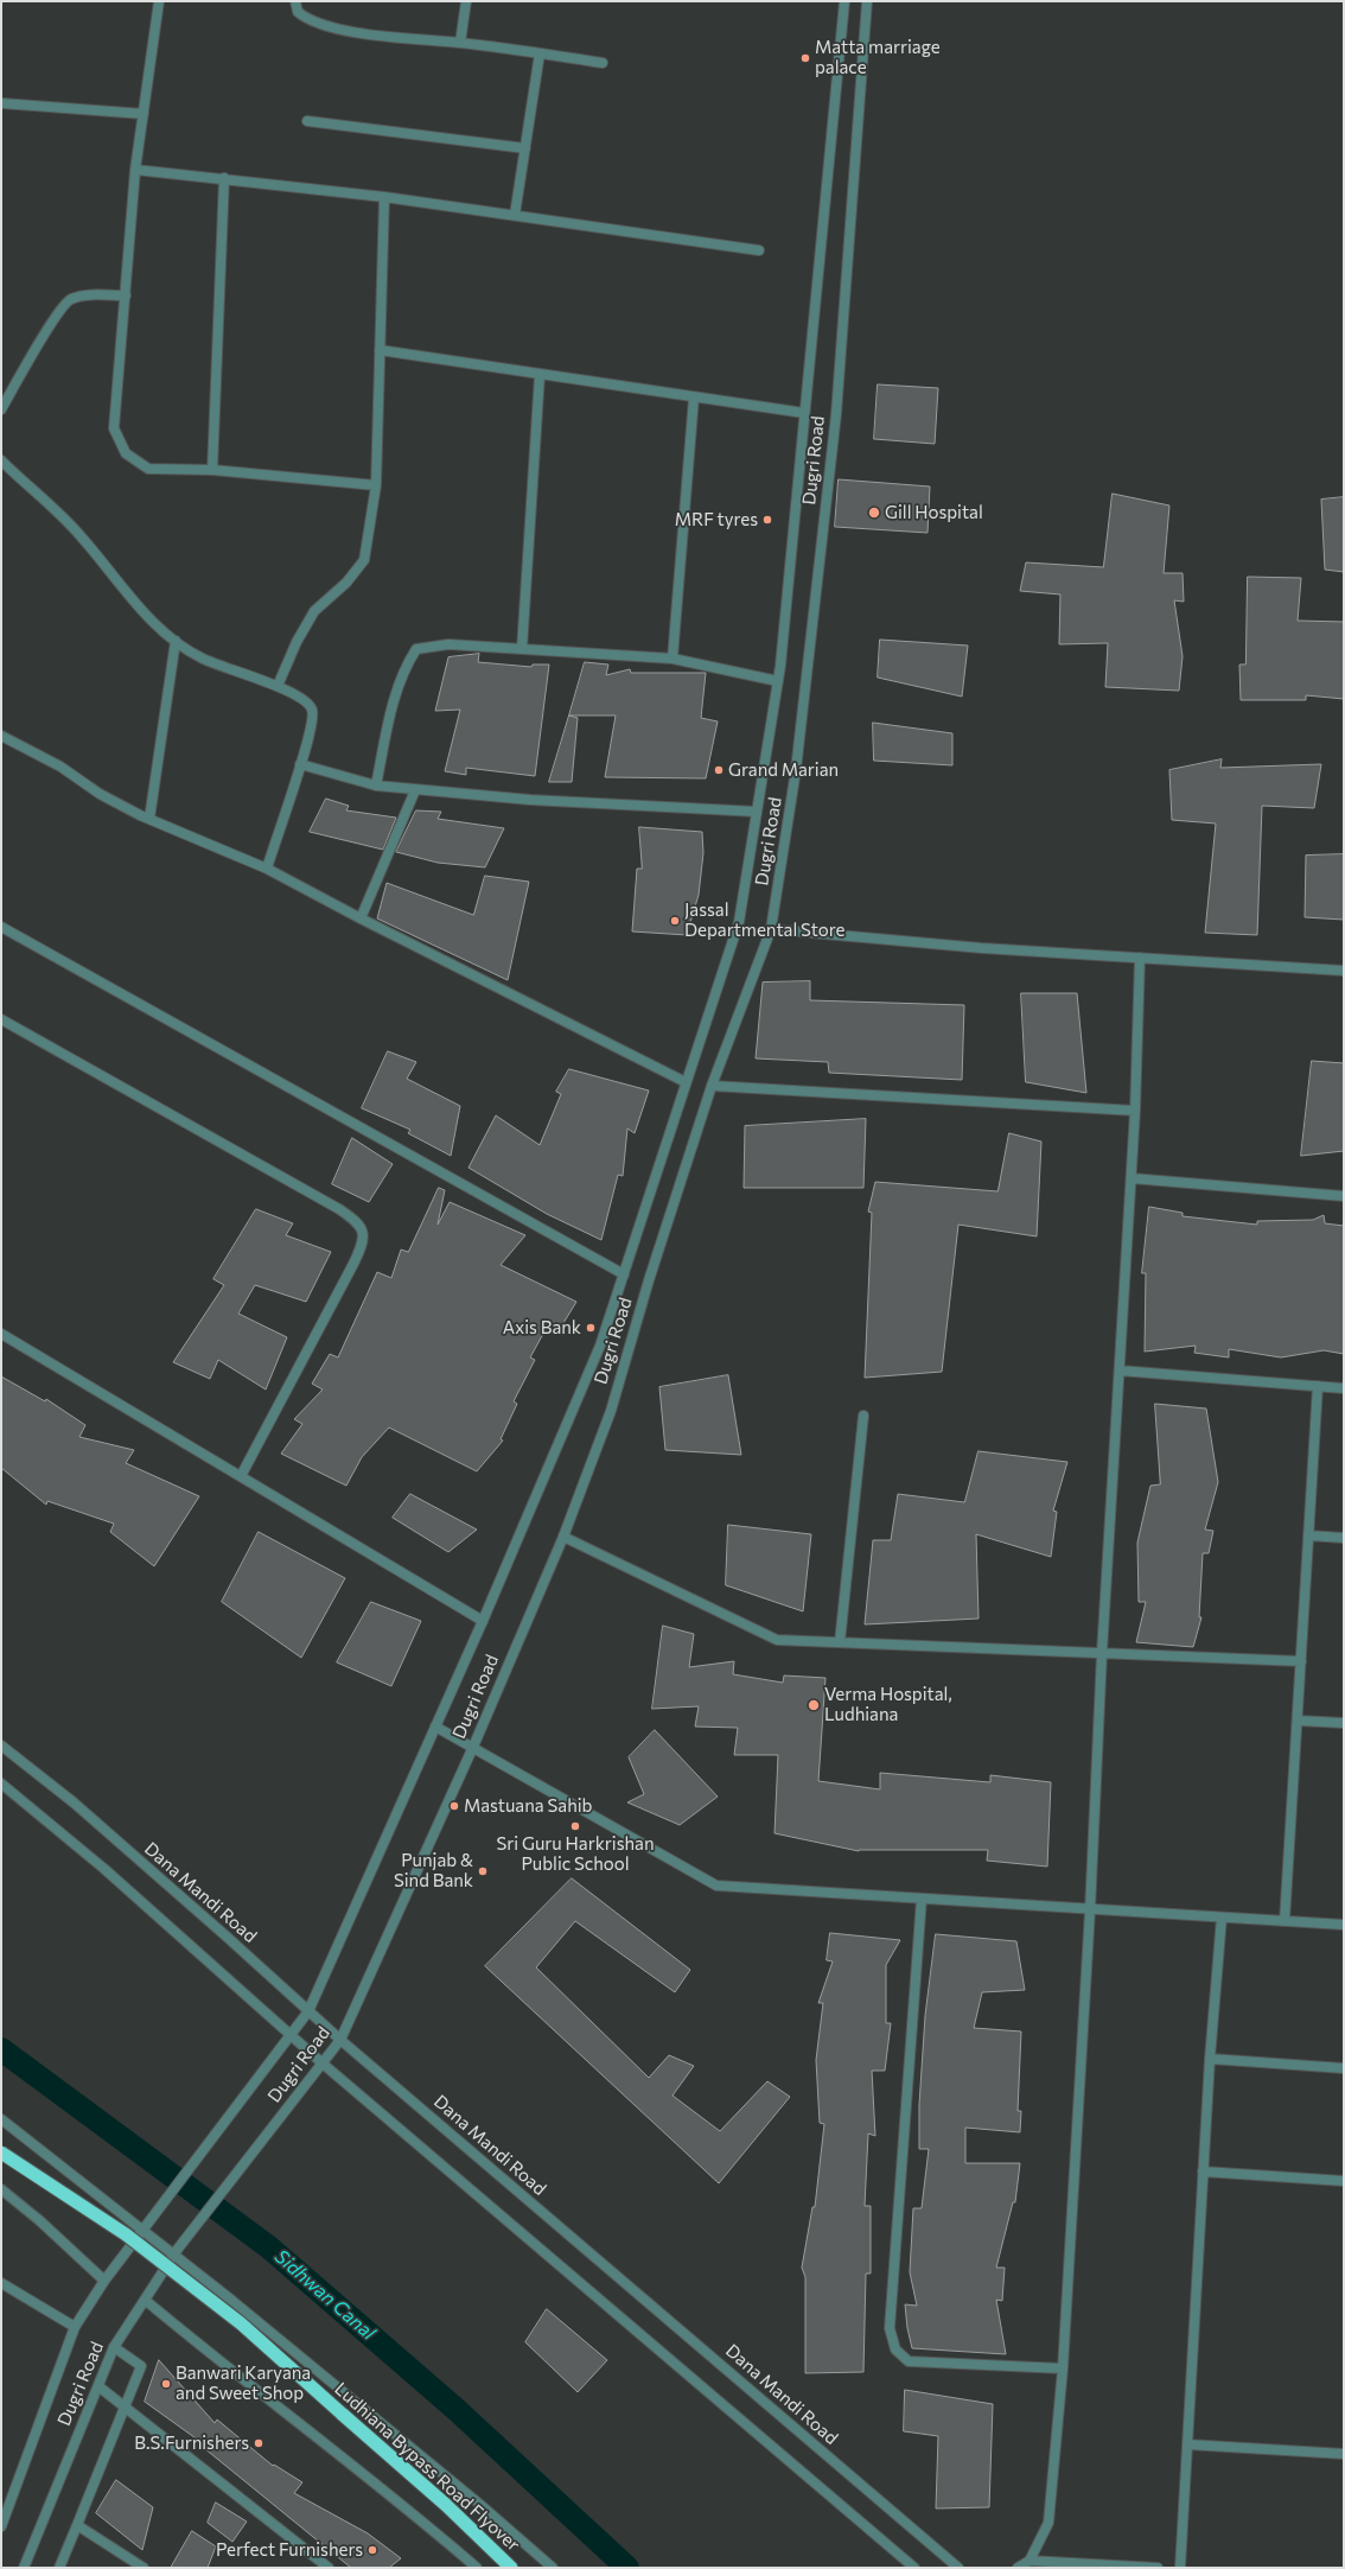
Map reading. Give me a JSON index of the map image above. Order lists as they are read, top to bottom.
{
  "streets": {
    "highway": ["Ludhiana Bypass Road Flyover"],
    "street": ["Dugri Road", "Dana Mandi Road"]
  },
  "crossings": [
    ["Dugri Road", "Dana Mandi Road"]
  ],
  "water": ["Sidhwan Canal"],
  "places": [
    "Matta marriage palace",
    "Gill Hospital",
    "MRF tyres",
    "Grand Marian",
    "Jassal Departmental Store",
    "Axis Bank",
    "Verma Hospital, Ludhiana",
    "Mastuana Sahib",
    "Sri Guru Harkrishan Public School",
    "Punjab & Sind Bank",
    "Banwari Karyana and Sweet Shop",
    "B.S.Furnishers",
    "Perfect Furnishers"
  ]
}
